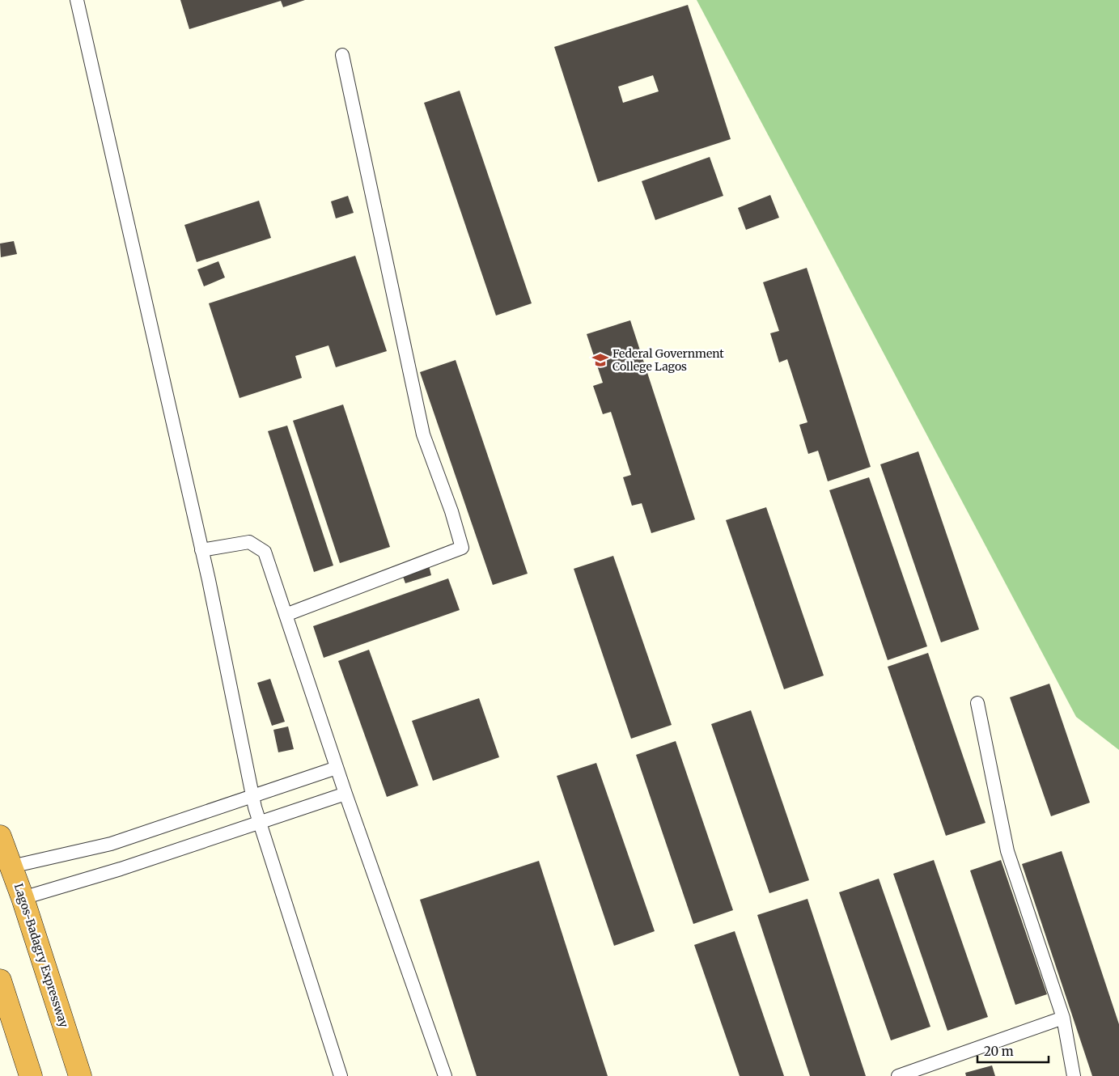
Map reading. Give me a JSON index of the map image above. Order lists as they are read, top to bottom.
{
  "streets": {
    "highway": ["Lagos-Badagry Expressway"]
  },
  "places": {
    "school or university": ["Federal Government College Lagos"]
  },
  "scale_bar": "20 m"
}
